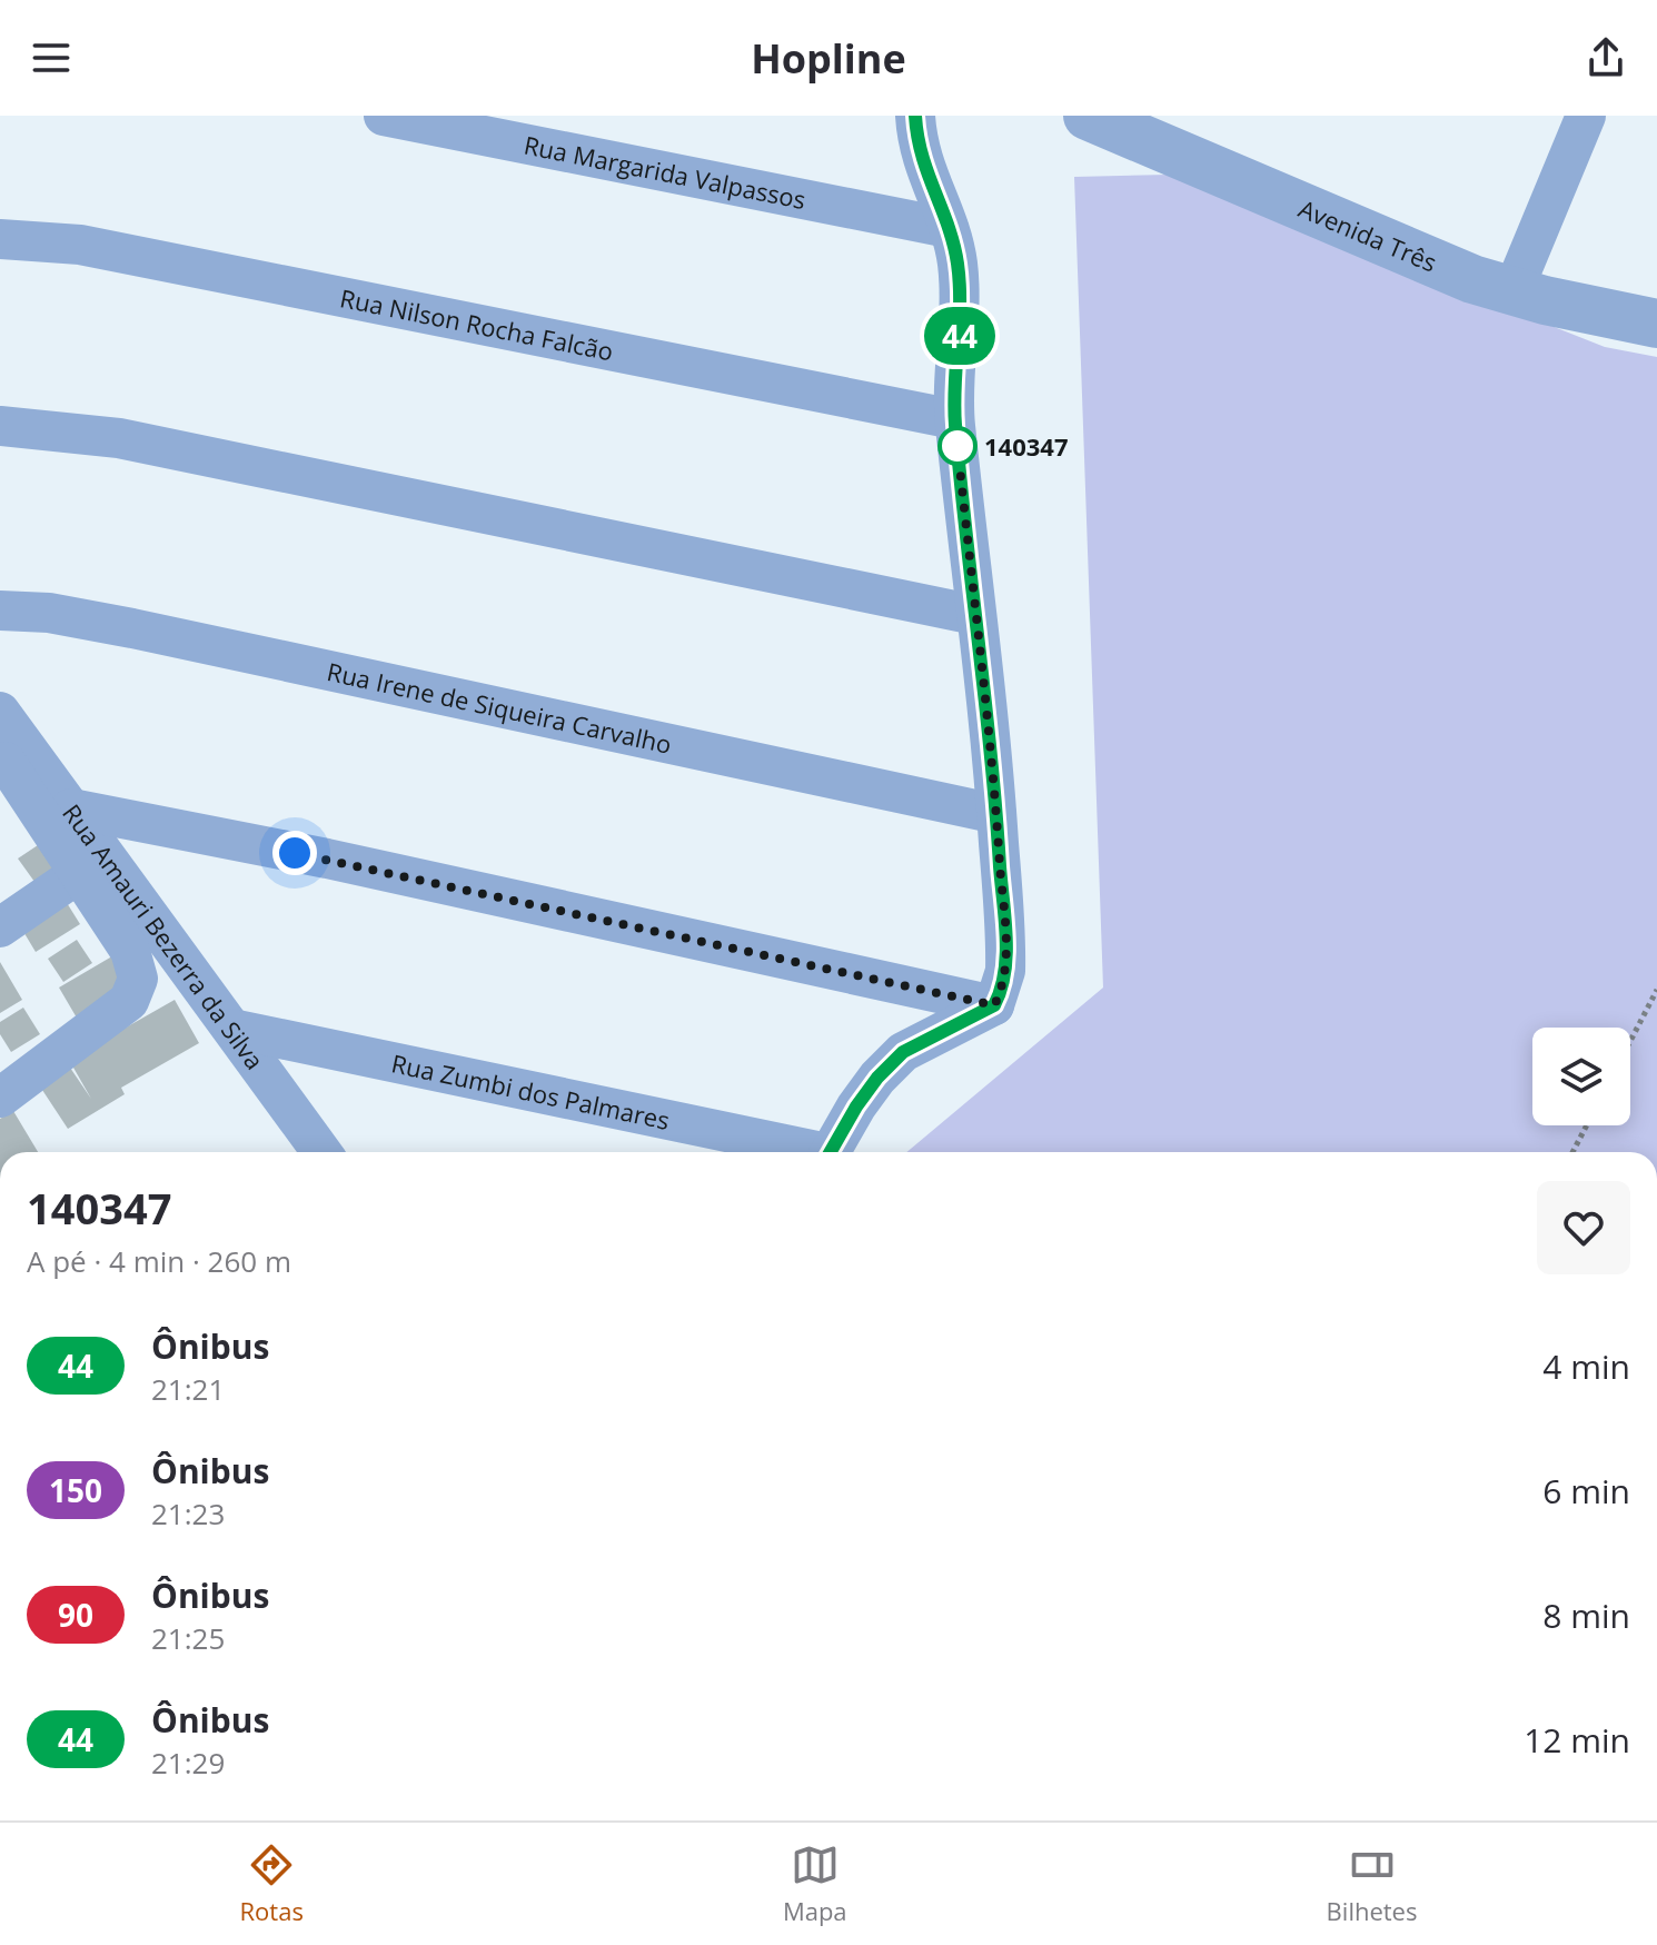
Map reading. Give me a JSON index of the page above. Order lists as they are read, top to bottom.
{
  "streets": {
    "street": [
      "Rua Margarida Valpassos",
      "Avenida Três",
      "Rua Nilson Rocha Falcão",
      "Rua Irene de Siqueira Carvalho",
      "Rua Amauri Bezerra da Silva",
      "Rua Zumbi dos Palmares"
    ]
  },
  "crossings": [
    ["Rua Amauri Bezerra da Silva", "Rua Zumbi dos Palmares"]
  ],
  "places": ["140347"],
  "lines": ["bus line 44"],
  "page": {
    "header": "Hopline",
    "on_map": "44",
    "heading": ["140347", "A pé · 4 min · 260 m"],
    "list": [
      {
        "mark": "44",
        "name": "Ônibus",
        "note": "21:21",
        "value": "4 min"
      },
      {
        "mark": "150",
        "name": "Ônibus",
        "note": "21:23",
        "value": "6 min"
      },
      {
        "mark": "90",
        "name": "Ônibus",
        "note": "21:25",
        "value": "8 min"
      },
      {
        "mark": "44",
        "name": "Ônibus",
        "note": "21:29",
        "value": "12 min"
      }
    ],
    "tabs": ["Rotas", "Mapa", "Bilhetes"]
  }
}
